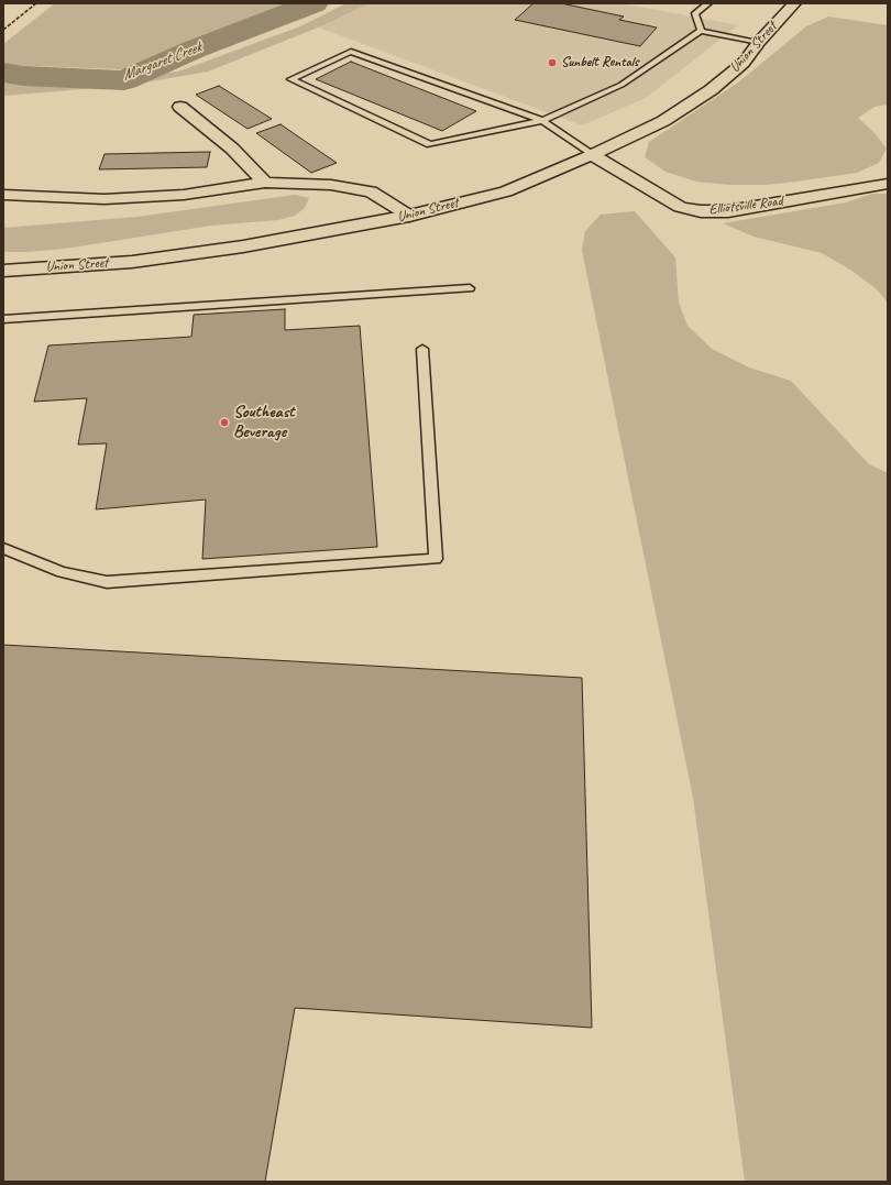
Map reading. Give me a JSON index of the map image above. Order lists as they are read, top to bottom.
{
  "streets": {
    "main road": ["Union Street", "Elliotsville Road"]
  },
  "crossings": [
    ["Union Street", "Elliotsville Road"]
  ],
  "water": ["Margaret Creek"],
  "places": ["Sunbelt Rentals", "Southeast Beverage"]
}
